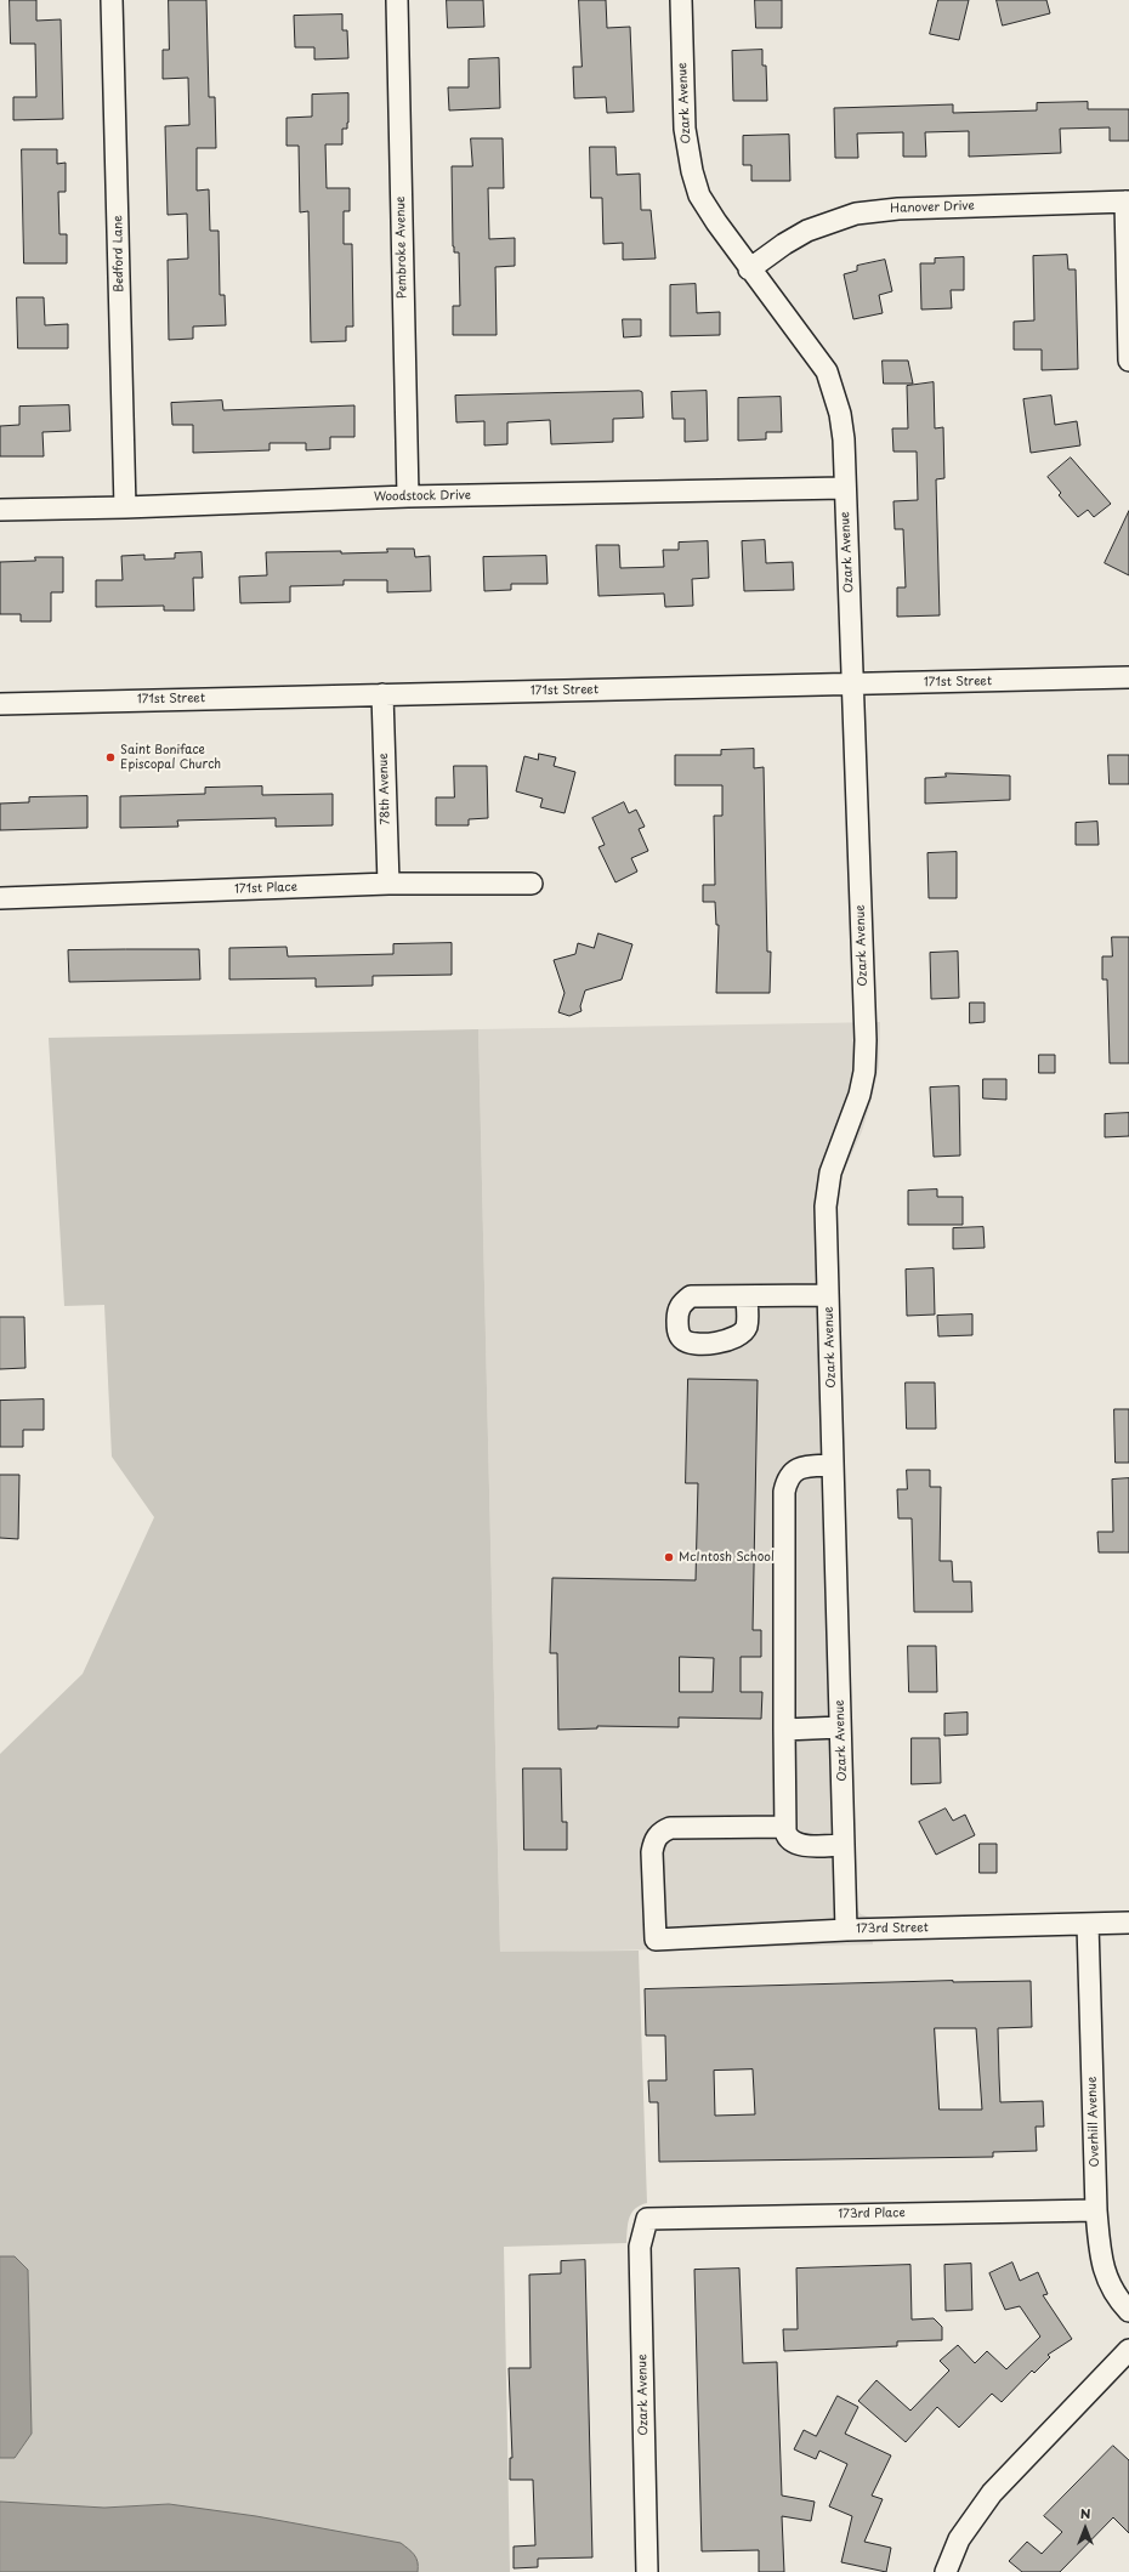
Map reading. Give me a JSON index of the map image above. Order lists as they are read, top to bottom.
{
  "streets": {
    "street": [
      "Ozark Avenue",
      "Hanover Drive",
      "Pembroke Avenue",
      "Bedford Lane",
      "Woodstock Drive",
      "171st Street",
      "78th Avenue",
      "171st Place",
      "173rd Street",
      "Overhill Avenue",
      "173rd Place"
    ]
  },
  "crossings": [
    ["Ozark Avenue", "Hanover Drive"],
    ["Ozark Avenue", "Woodstock Drive"],
    ["Ozark Avenue", "171st Street"],
    ["Ozark Avenue", "173rd Street"],
    ["Ozark Avenue", "173rd Place"],
    ["Pembroke Avenue", "Woodstock Drive"],
    ["Bedford Lane", "Woodstock Drive"],
    ["171st Street", "78th Avenue"],
    ["78th Avenue", "171st Place"],
    ["173rd Street", "Overhill Avenue"],
    ["Overhill Avenue", "173rd Place"]
  ],
  "places": ["Saint Boniface Episcopal Church", "McIntosh School"],
  "north": "top"
}
